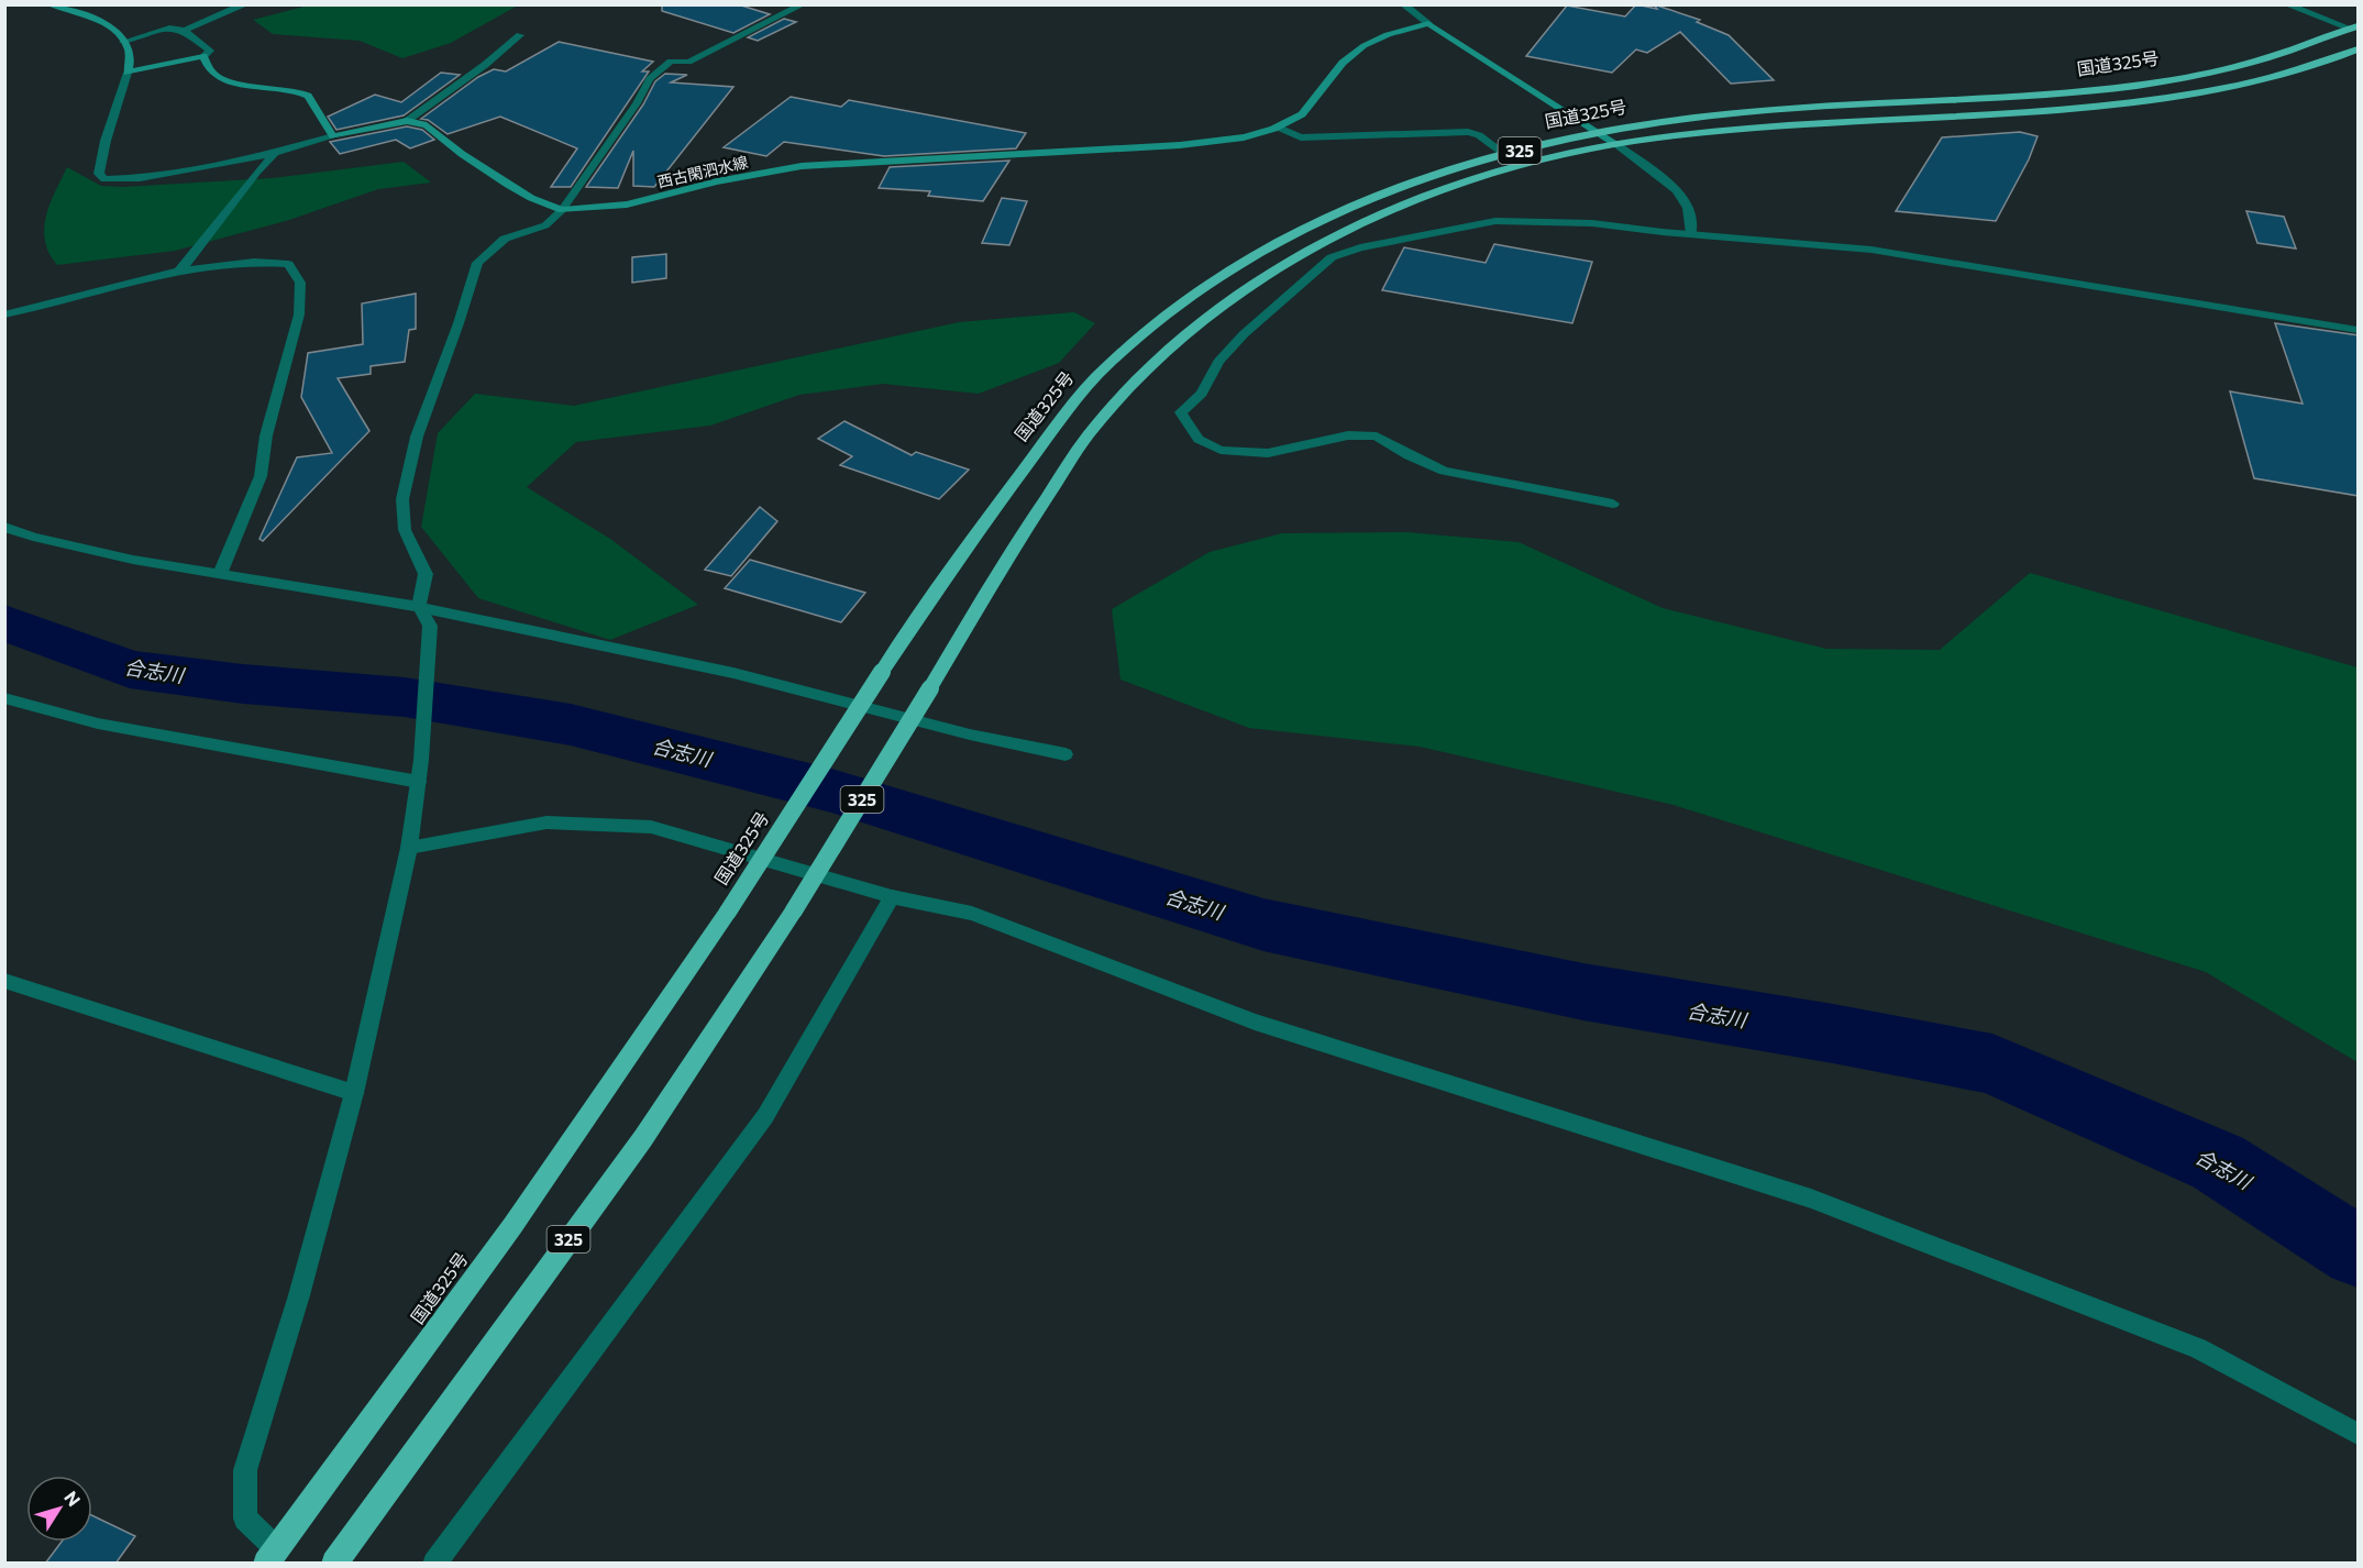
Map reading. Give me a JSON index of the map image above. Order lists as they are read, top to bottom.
{
  "streets": {
    "highway": ["国道325号", "325"],
    "main road": ["西古閑泗水線"]
  },
  "water": ["合志川"],
  "north": "top right"
}
